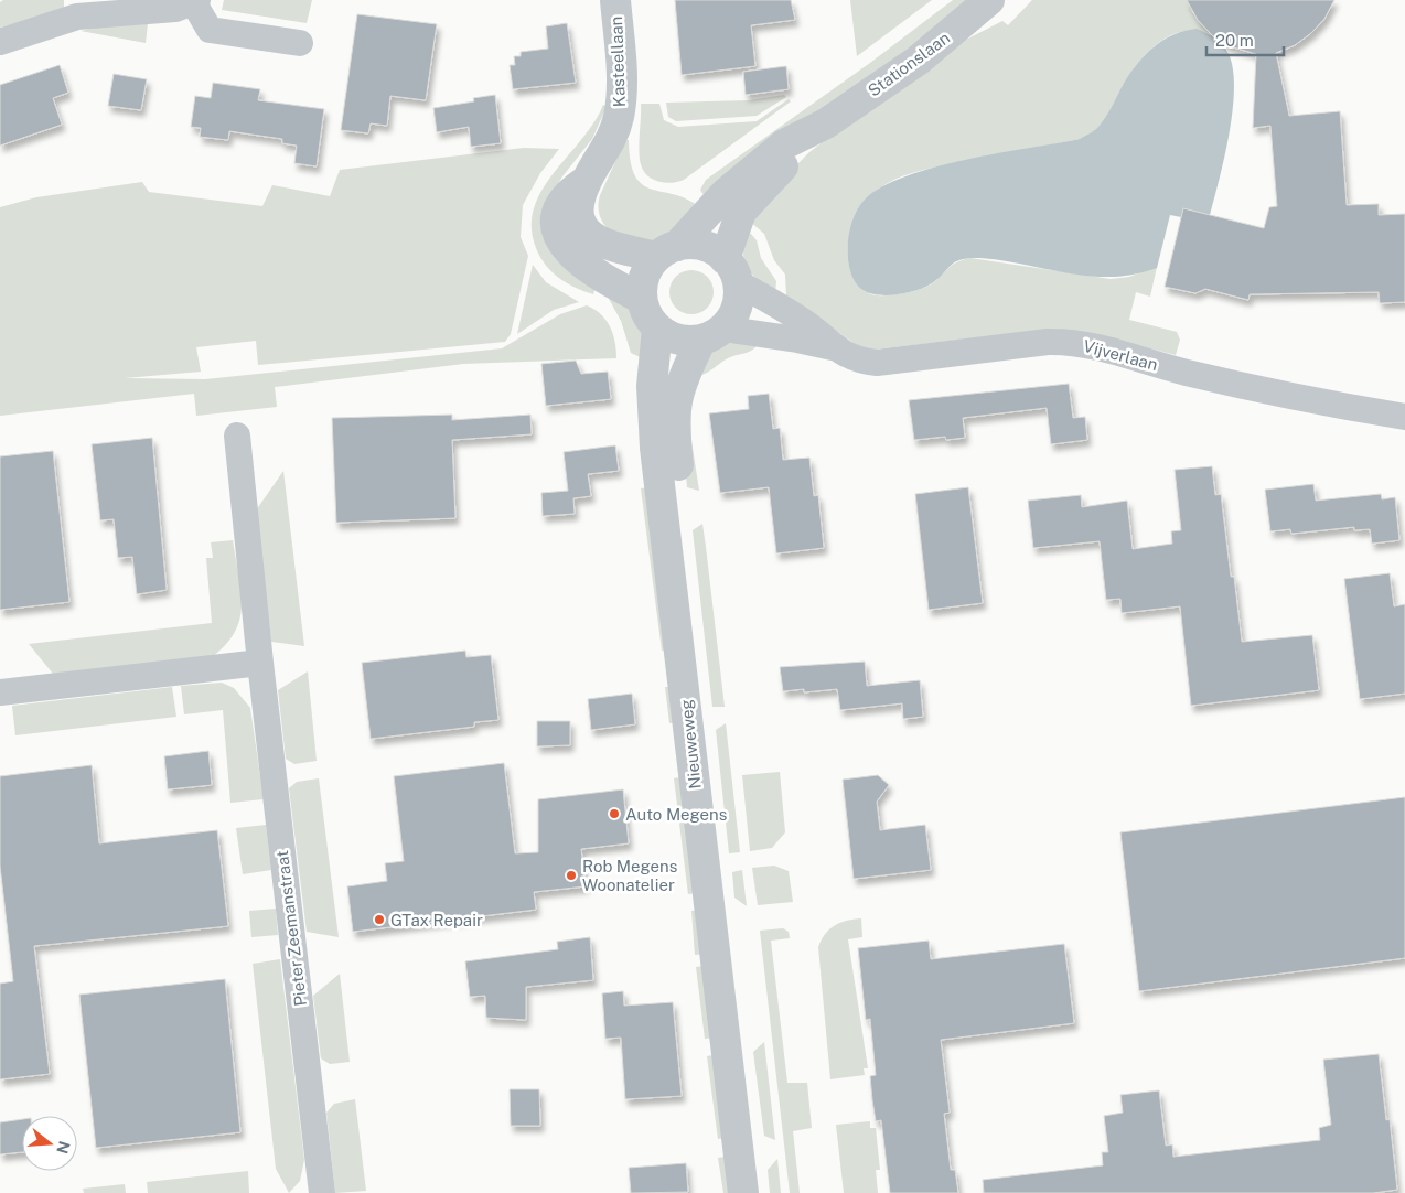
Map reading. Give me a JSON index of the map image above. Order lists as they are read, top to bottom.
{
  "streets": {
    "street": [
      "Kasteellaan",
      "Stationslaan",
      "Vijverlaan",
      "Nieuweweg",
      "Pieter Zeemanstraat"
    ]
  },
  "crossings": [
    ["Kasteellaan", "Stationslaan"],
    ["Kasteellaan", "Vijverlaan"],
    ["Kasteellaan", "Nieuweweg"],
    ["Stationslaan", "Vijverlaan"],
    ["Stationslaan", "Nieuweweg"],
    ["Vijverlaan", "Nieuweweg"]
  ],
  "places": ["Auto Megens", "Rob Megens Woonatelier", "GTax Repair"],
  "scale_bar": "20 m",
  "north": "right"
}
